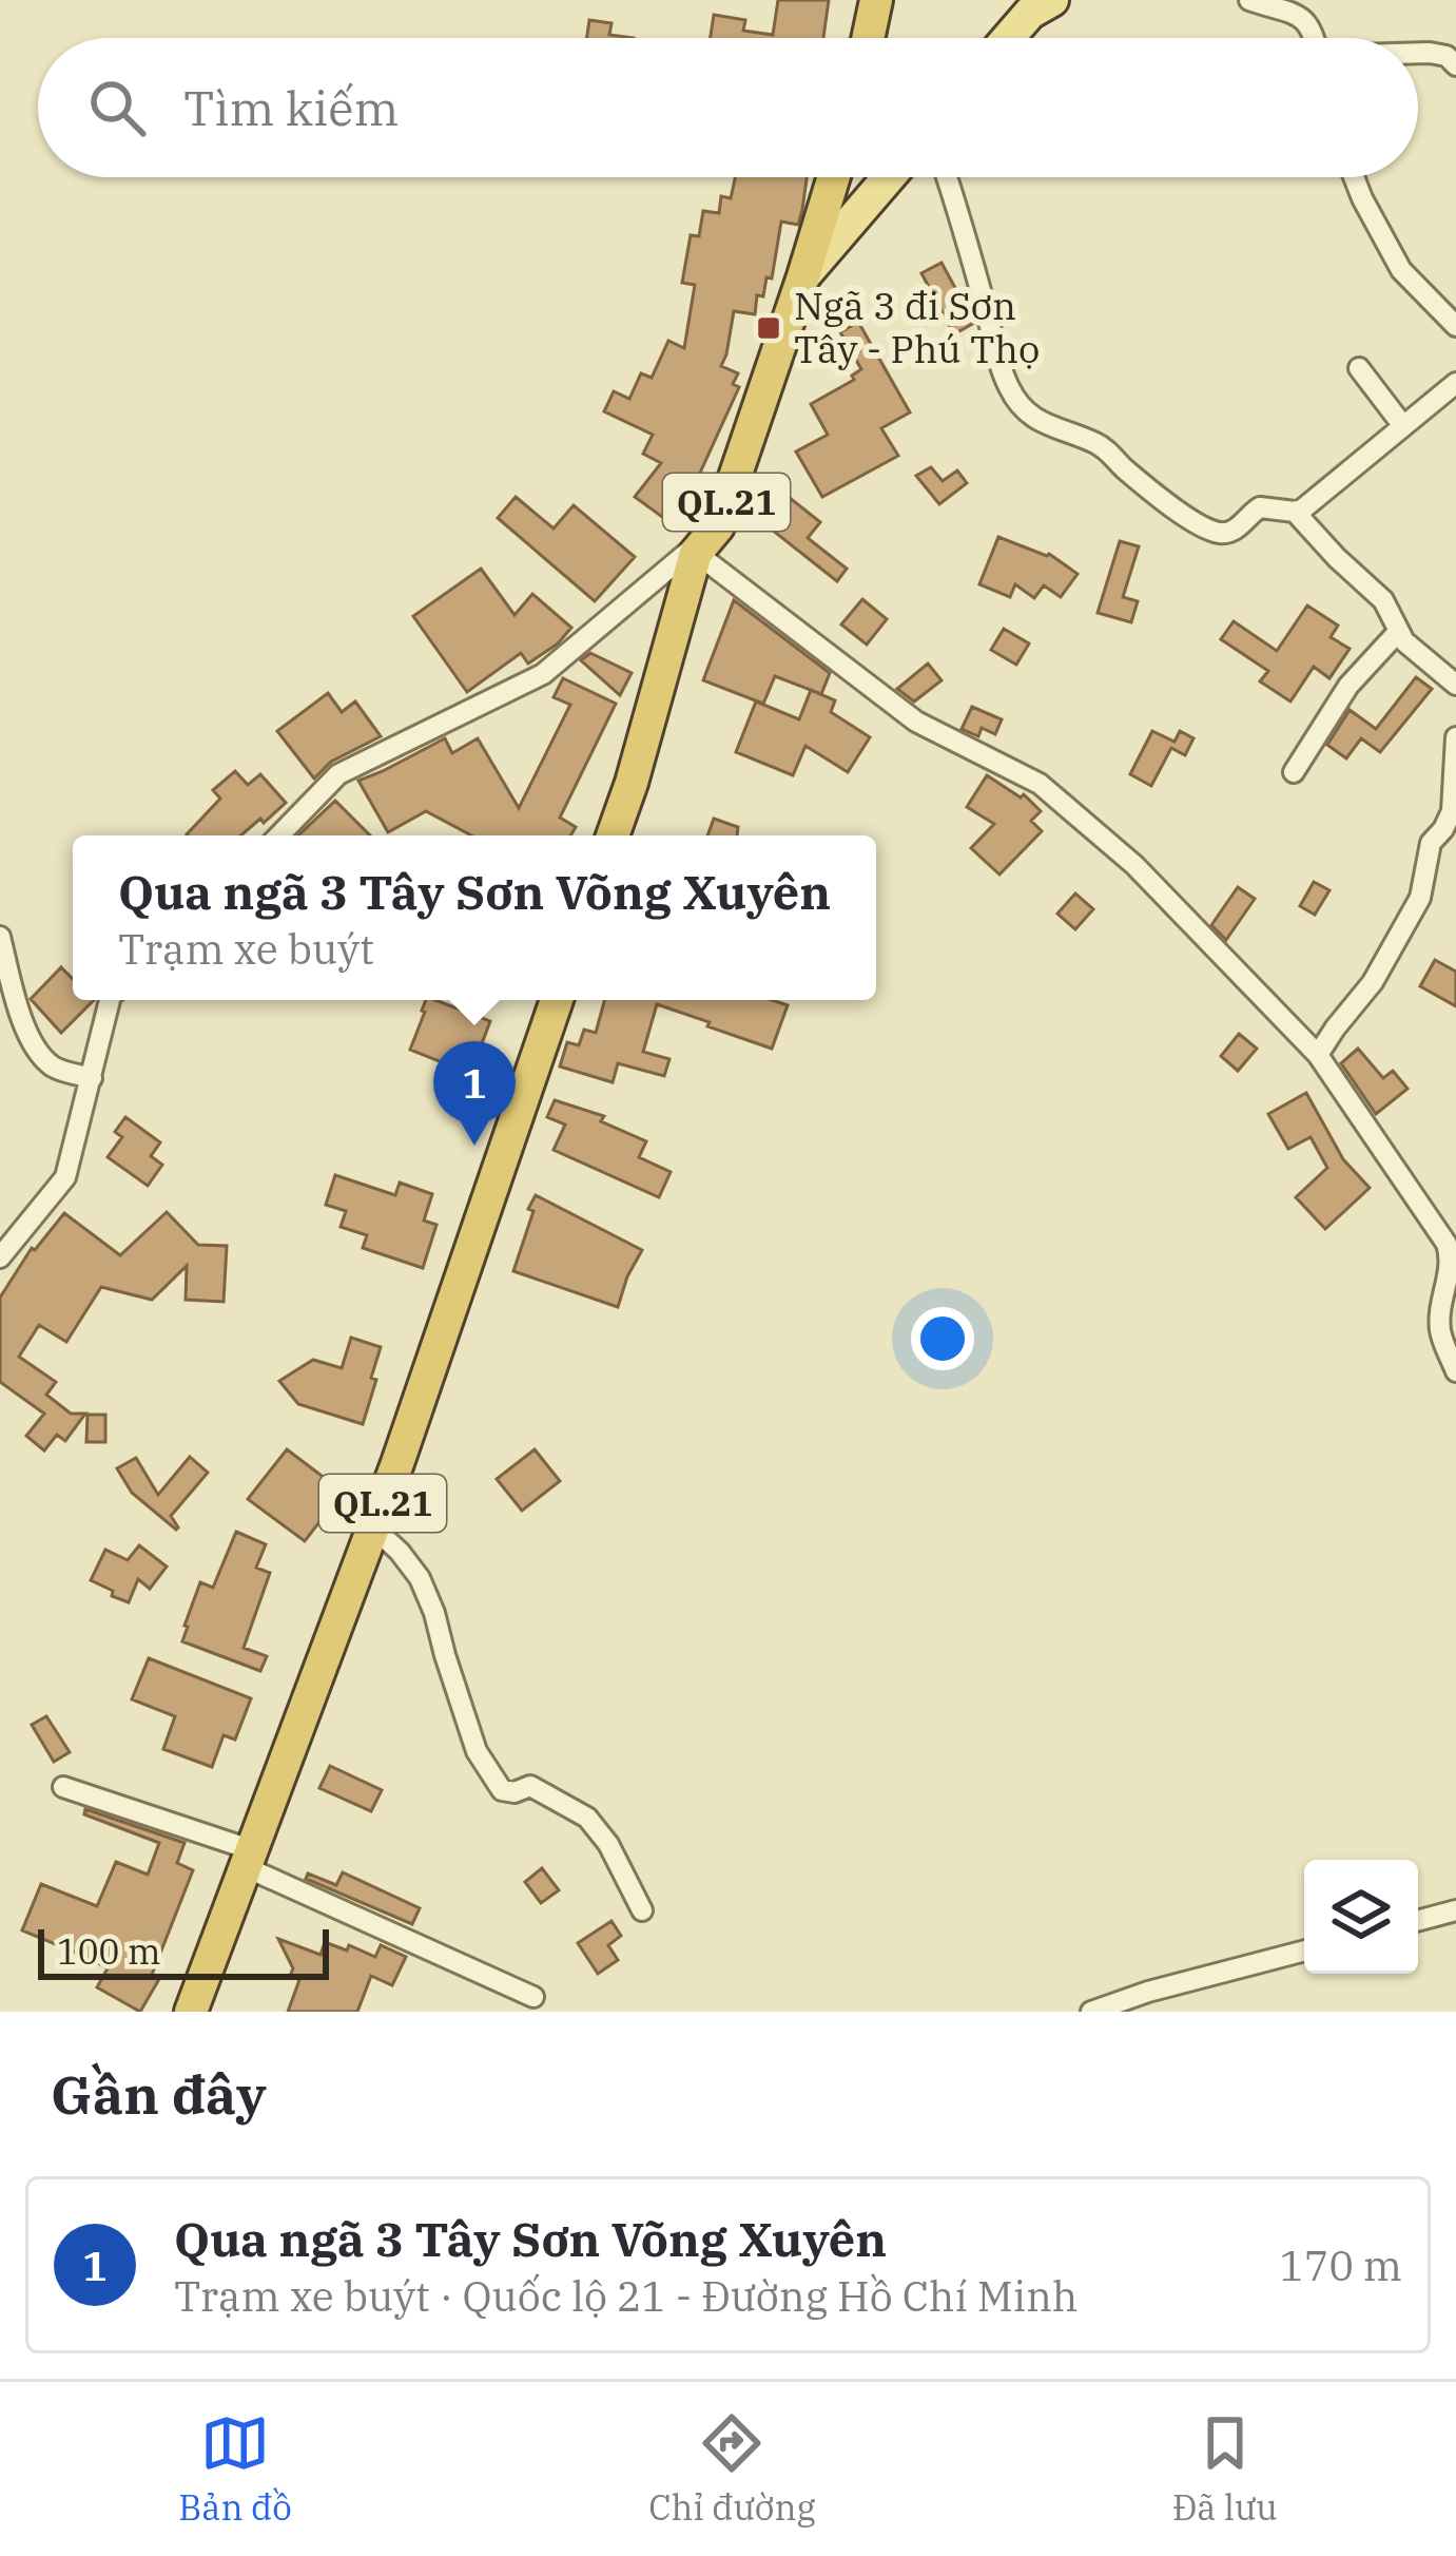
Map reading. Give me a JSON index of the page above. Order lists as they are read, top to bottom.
{
  "streets": {
    "highway": ["QL.21"]
  },
  "places": {
    "transit": ["Ngã 3 đi Sơn Tây - Phú Thọ"]
  },
  "scale_bar": "100 m",
  "page": {
    "search": "Tìm kiếm",
    "popup": ["Qua ngã 3 Tây Sơn Võng Xuyên", "Trạm xe buýt"],
    "pins": "1",
    "scale": "100 m",
    "heading": "Gần đây",
    "list": [
      {
        "mark": "1",
        "name": "Qua ngã 3 Tây Sơn Võng Xuyên",
        "note": "Trạm xe buýt · Quốc lộ 21 - Đường Hồ Chí Minh",
        "value": "170 m"
      }
    ],
    "nav": ["Bản đồ", "Chỉ đường", "Đã lưu"]
  }
}
